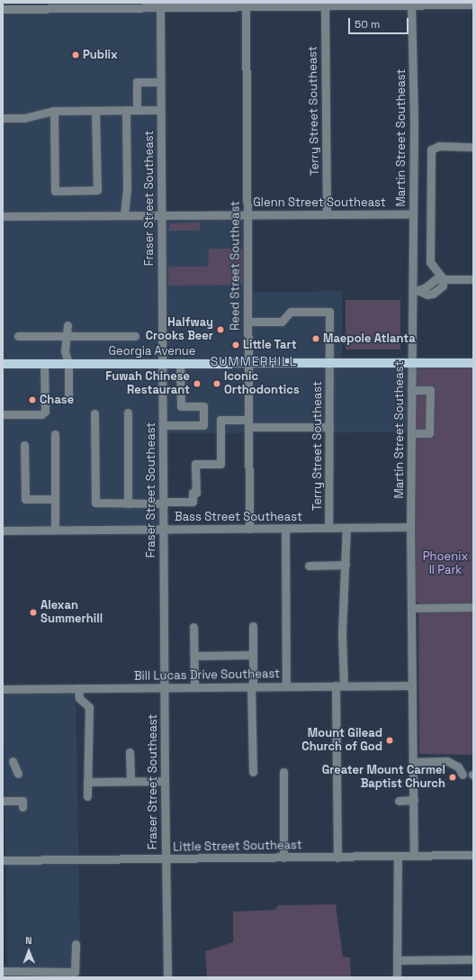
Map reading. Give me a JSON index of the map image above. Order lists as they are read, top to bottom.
{
  "streets": {
    "main road": ["Georgia Avenue"],
    "street": [
      "Terry Street Southeast",
      "Martin Street Southeast",
      "Fraser Street Southeast",
      "Glenn Street Southeast",
      "Reed Street Southeast",
      "Bass Street Southeast",
      "Bill Lucas Drive Southeast",
      "Little Street Southeast"
    ]
  },
  "crossings": [
    ["Terry Street Southeast", "Glenn Street Southeast"],
    ["Terry Street Southeast", "Reed Street Southeast"],
    ["Terry Street Southeast", "Georgia Avenue"],
    ["Terry Street Southeast", "Bass Street Southeast"],
    ["Martin Street Southeast", "Glenn Street Southeast"],
    ["Martin Street Southeast", "Georgia Avenue"],
    ["Martin Street Southeast", "Bass Street Southeast"],
    ["Martin Street Southeast", "Bill Lucas Drive Southeast"],
    ["Martin Street Southeast", "Little Street Southeast"],
    ["Fraser Street Southeast", "Glenn Street Southeast"],
    ["Fraser Street Southeast", "Georgia Avenue"],
    ["Fraser Street Southeast", "Bass Street Southeast"],
    ["Fraser Street Southeast", "Bill Lucas Drive Southeast"],
    ["Fraser Street Southeast", "Little Street Southeast"],
    ["Glenn Street Southeast", "Reed Street Southeast"],
    ["Reed Street Southeast", "Georgia Avenue"],
    ["Reed Street Southeast", "Bass Street Southeast"]
  ],
  "districts": ["SUMMERHILL"],
  "parks": ["Phoenix II Park"],
  "places": [
    "Publix",
    "Halfway Crooks Beer",
    "Maepole Atlanta",
    "Little Tart",
    "Fuwah Chinese Restaurant",
    "Iconic Orthodontics",
    "Chase",
    "Alexan Summerhill",
    "Mount Gilead Church of God",
    "Greater Mount Carmel Baptist Church"
  ],
  "scale_bar": "50 m",
  "north": "top"
}
